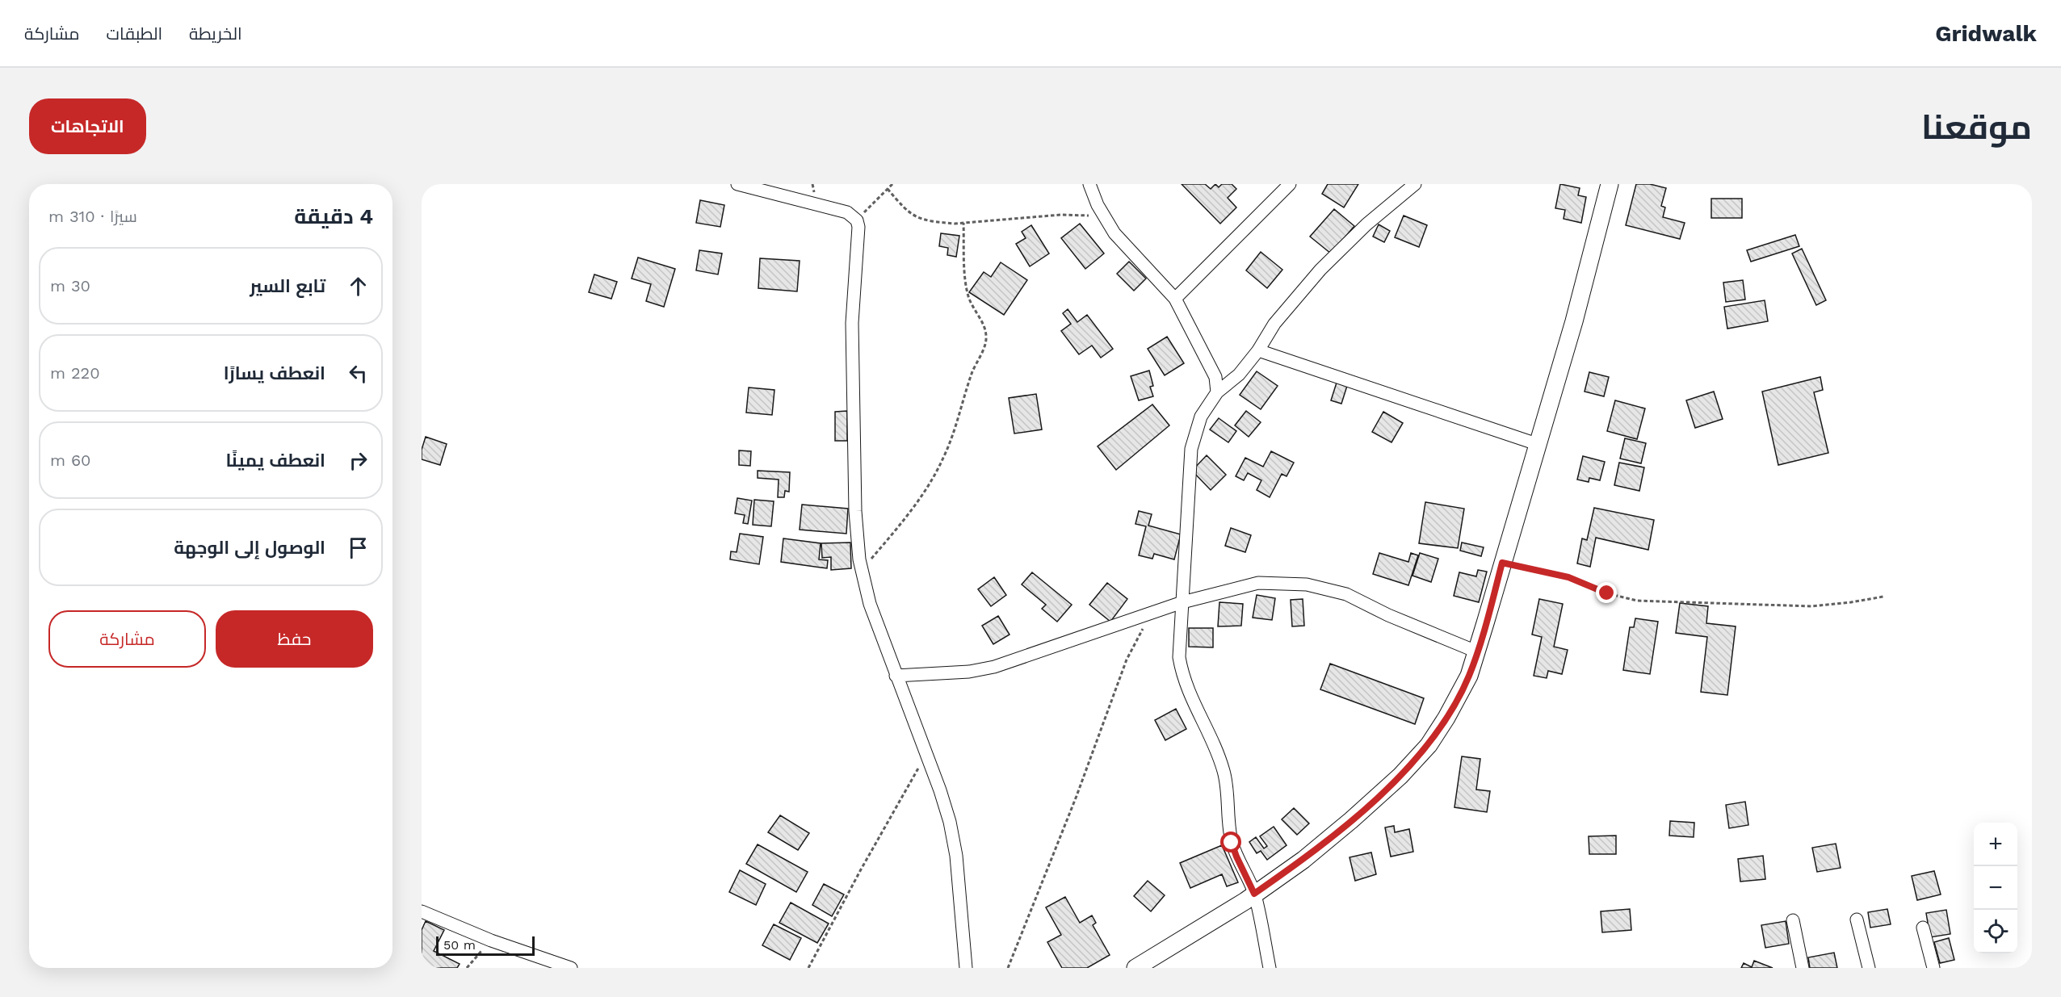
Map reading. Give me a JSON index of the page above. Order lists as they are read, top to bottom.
{
  "scale_bar": "50 m",
  "page": {
    "header": "Gridwalk",
    "nav": ["الخريطة", "الطبقات", "مشاركة"],
    "title": "موقعنا",
    "buttons": [
      "الاتجاهات",
      ["حفظ", "مشاركة"]
    ],
    "heading": ["4 دقيقة", "سيرًا · 310 m"],
    "list": [
      ["تابع السير", "30 m"],
      ["انعطف يسارًا", "220 m"],
      ["انعطف يمينًا", "60 m"],
      "الوصول إلى الوجهة"
    ],
    "map_buttons": ["+", "−"],
    "scale": "50 m"
  }
}
